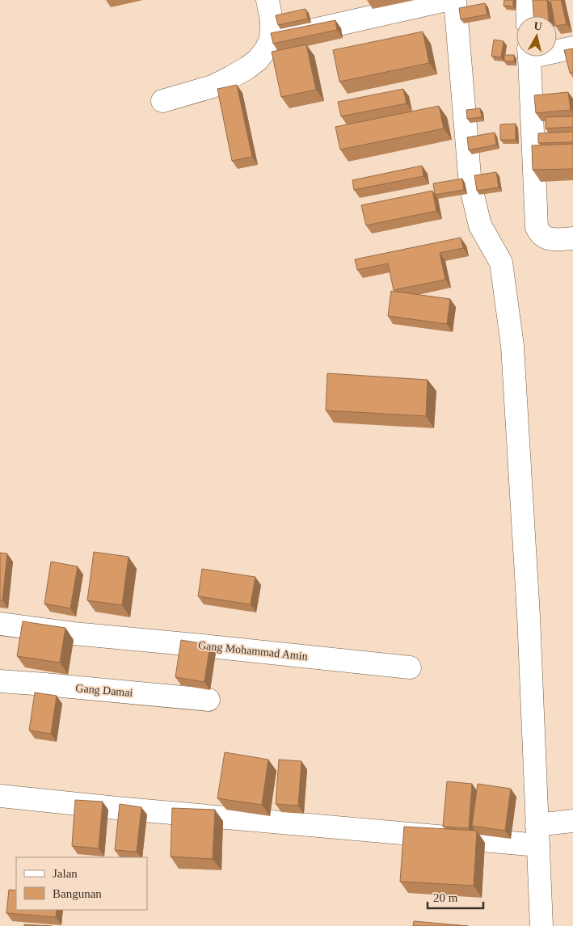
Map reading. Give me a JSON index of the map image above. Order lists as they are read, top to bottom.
{
  "streets": {
    "street": ["Gang Mohammad Amin", "Gang Damai"]
  },
  "legend": ["Jalan", "Bangunan"],
  "scale_bar": "20 m",
  "north": "top"
}
